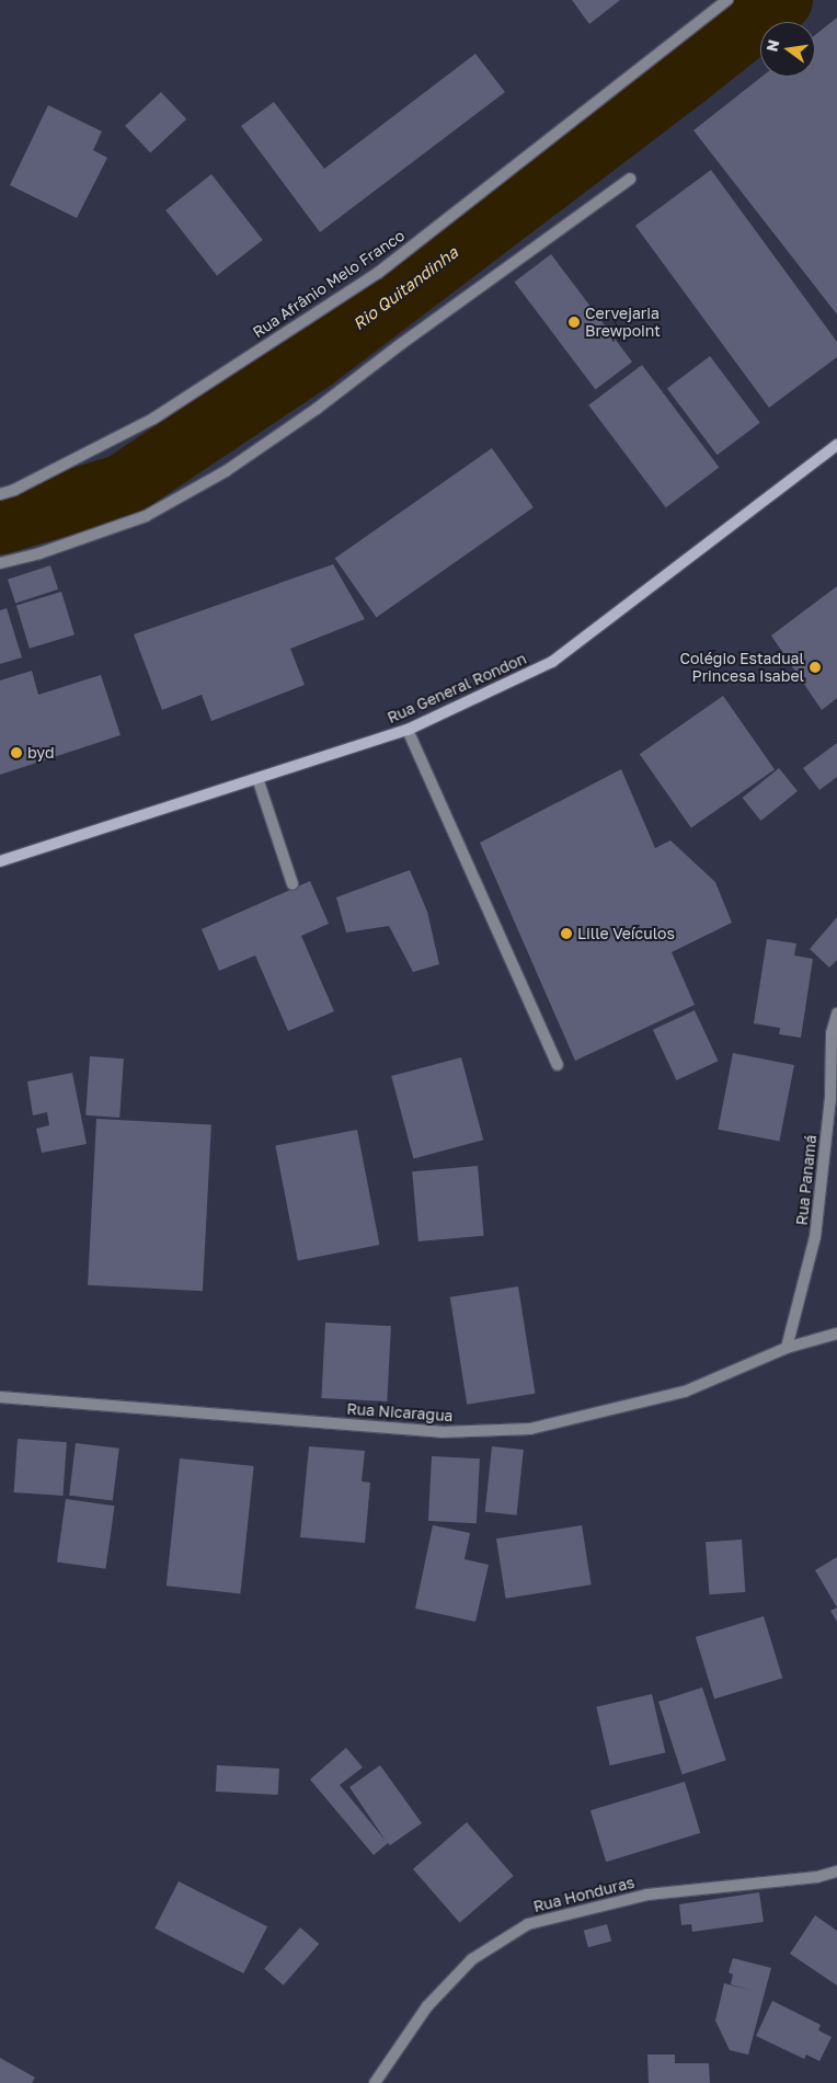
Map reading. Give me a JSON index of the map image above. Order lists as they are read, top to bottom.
{
  "streets": {
    "main road": ["Rua General Rondon"],
    "street": [
      "Rua Afrânio Melo Franco",
      "Rua Panamá",
      "Rua Nicaragua",
      "Rua Honduras"
    ]
  },
  "crossings": [
    ["Rua Panamá", "Rua Nicaragua"]
  ],
  "water": ["Rio Quitandinha"],
  "places": [
    "Cervejaria Brewpoint",
    "Colégio Estadual Princesa Isabel",
    "byd",
    "Lille Veículos"
  ],
  "north": "left"
}
